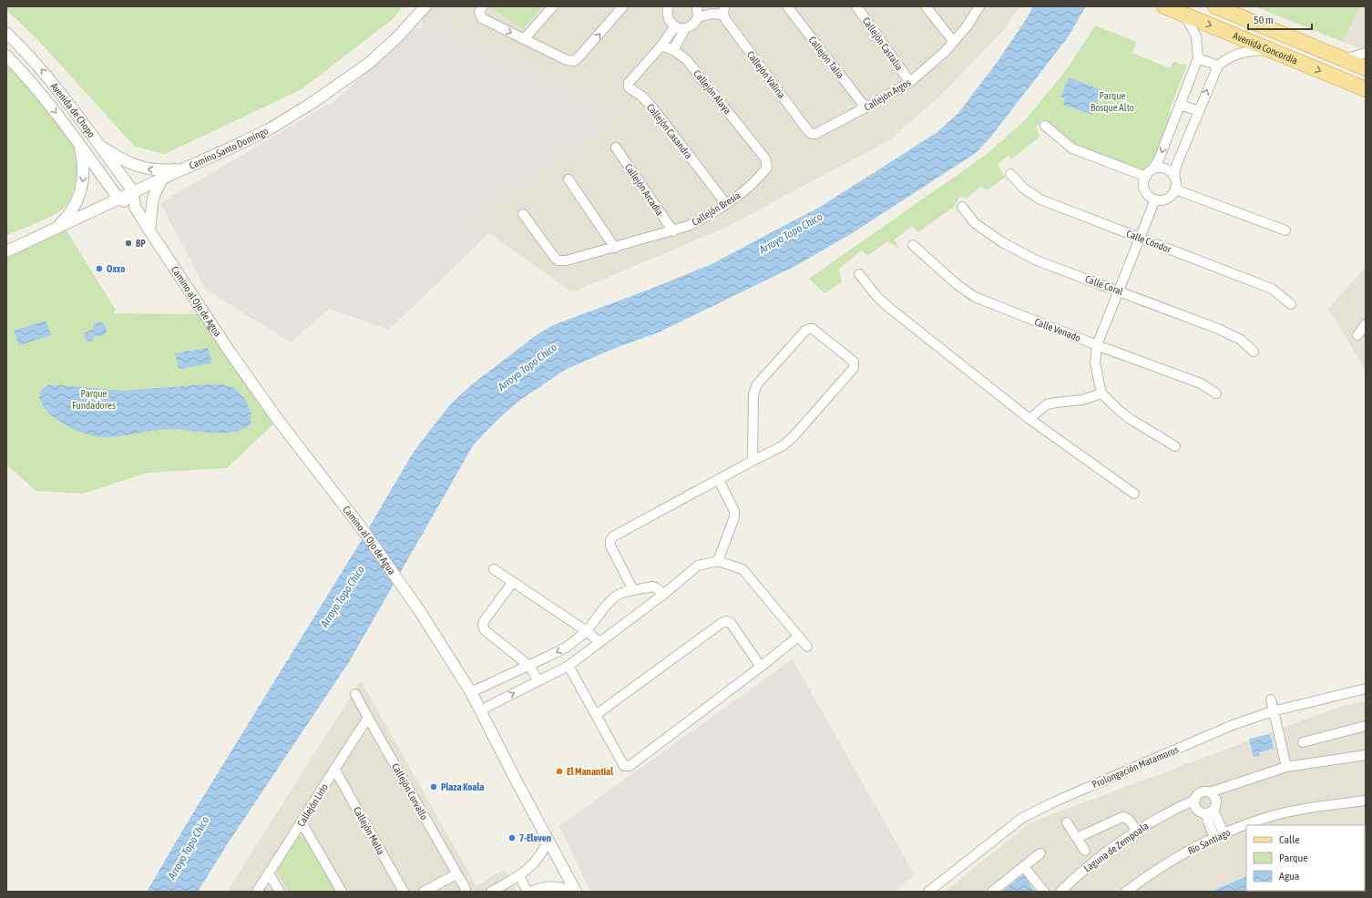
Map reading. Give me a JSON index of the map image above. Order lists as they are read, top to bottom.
{
  "streets": {
    "main road": ["Avenida Concordia"],
    "street": [
      "Callejón Castalia",
      "Callejón Talía",
      "Callejón Valiria",
      "Callejón Alaya",
      "Callejón Argos",
      "Avenida de Chopo",
      "Callejón Casandra",
      "Camino Santo Domingo",
      "Callejón Arcadia",
      "Callejón Bresia",
      "Calle Cóndor",
      "Calle Coral",
      "Camino al Ojo de Agua",
      "Calle Venado",
      "Prolongación Matamoros",
      "Callejón Corvallo",
      "Callejón Lirio",
      "Callejón Melia",
      "Río Santiago",
      "Laguna de Zempoala"
    ]
  },
  "crossings": [
    ["Callejón Castalia", "Callejón Argos"],
    ["Callejón Talía", "Callejón Argos"],
    ["Callejón Valiria", "Callejón Argos"],
    ["Callejón Alaya", "Callejón Casandra"],
    ["Callejón Alaya", "Callejón Bresia"],
    ["Avenida de Chopo", "Camino Santo Domingo"],
    ["Avenida de Chopo", "Camino al Ojo de Agua"],
    ["Callejón Casandra", "Callejón Bresia"],
    ["Camino Santo Domingo", "Camino al Ojo de Agua"],
    ["Callejón Arcadia", "Callejón Bresia"],
    ["Callejón Corvallo", "Callejón Lirio"],
    ["Callejón Lirio", "Callejón Melia"]
  ],
  "water": ["Arroyo Topo Chico"],
  "parks": ["Parque Bosque Alto", "Parque Fundadores"],
  "places": [
    "BP",
    "Oxxo",
    "El Manantial",
    "Plaza Koala",
    "7-Eleven"
  ],
  "legend": ["Calle", "Parque", "Agua"],
  "scale_bar": "50 m"
}
